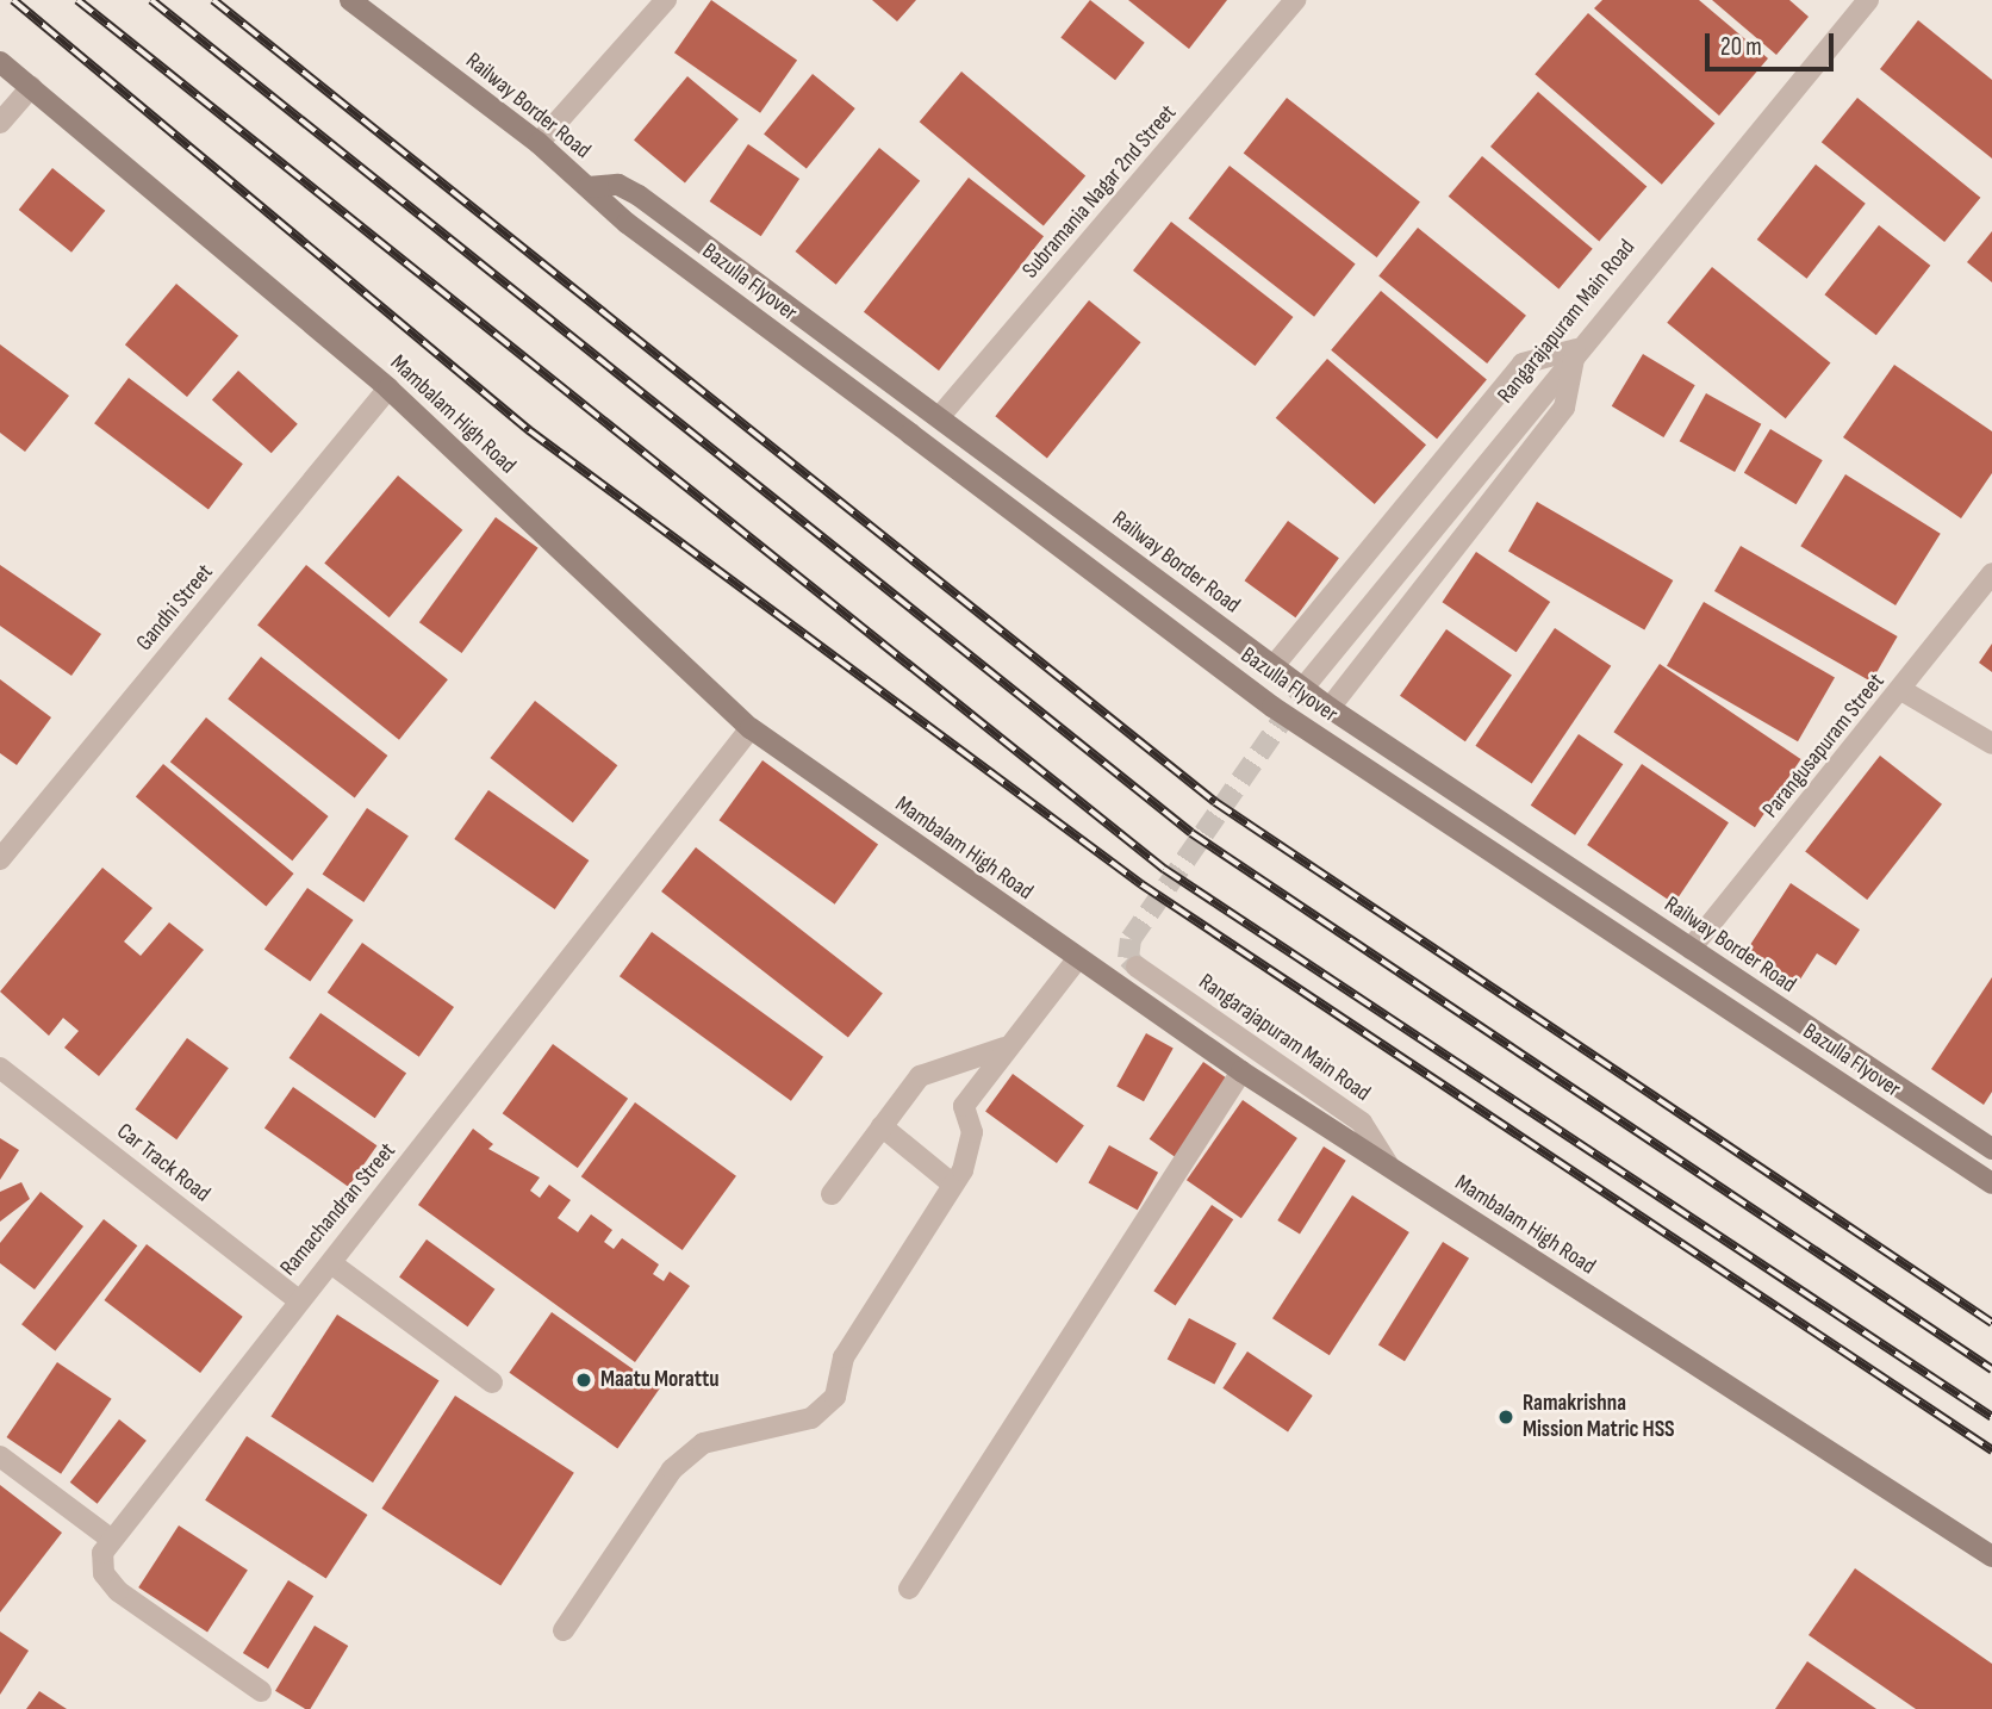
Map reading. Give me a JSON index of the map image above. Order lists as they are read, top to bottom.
{
  "streets": {
    "street": [
      "Railway Border Road",
      "Subramania Nagar 2nd Street",
      "Bazulla Flyover",
      "Rangarajapuram Main Road",
      "Mambalam High Road",
      "Gandhi Street",
      "Parangusapuram Street",
      "Car Track Road",
      "Ramachandran Street"
    ]
  },
  "crossings": [
    ["Railway Border Road", "Subramania Nagar 2nd Street"],
    ["Railway Border Road", "Bazulla Flyover"],
    ["Railway Border Road", "Parangusapuram Street"],
    ["Rangarajapuram Main Road", "Mambalam High Road"],
    ["Mambalam High Road", "Gandhi Street"],
    ["Mambalam High Road", "Ramachandran Street"],
    ["Car Track Road", "Ramachandran Street"]
  ],
  "places": ["Maatu Morattu", "Ramakrishna Mission Matric HSS"],
  "scale_bar": "20 m"
}
